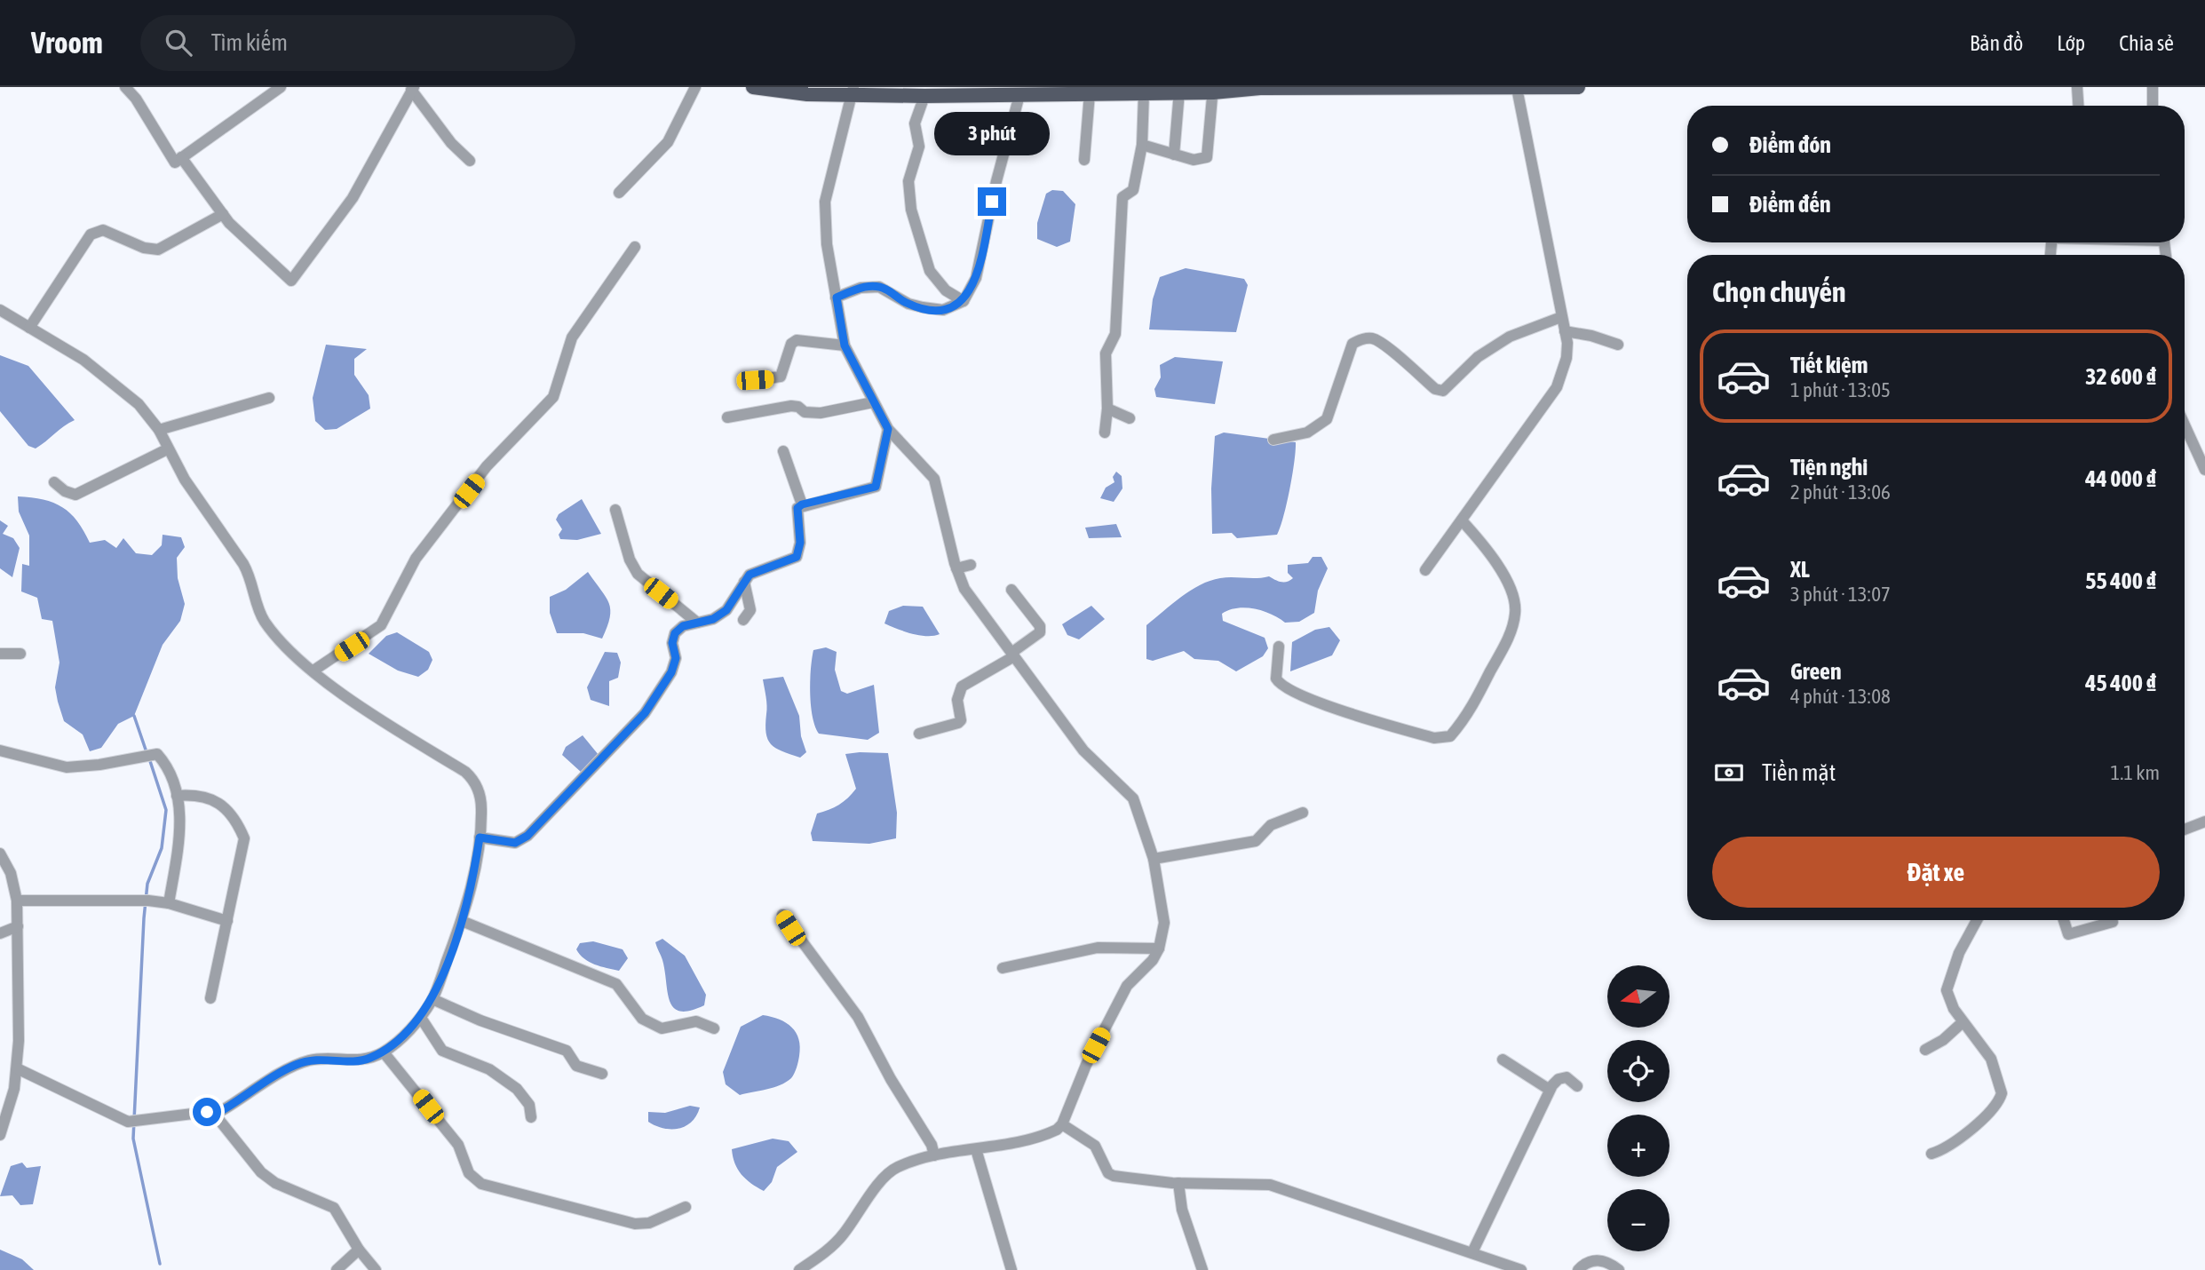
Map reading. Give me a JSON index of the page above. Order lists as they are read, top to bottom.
{
  "north": "left",
  "page": {
    "header": "Vroom",
    "search": "Tìm kiếm",
    "nav": ["Bản đồ", "Lớp", "Chia sẻ"],
    "banner": ["Điểm đón", "Điểm đến"],
    "bubble": "3 phút",
    "heading": "Chọn chuyến",
    "list": [
      {
        "name": "Tiết kiệm",
        "note": "1 phút · 13:05",
        "value": "32 600 ₫"
      },
      {
        "name": "Tiện nghi",
        "note": "2 phút · 13:06",
        "value": "44 000 ₫"
      },
      {
        "name": "XL",
        "note": "3 phút · 13:07",
        "value": "55 400 ₫"
      },
      {
        "name": "Green",
        "note": "4 phút · 13:08",
        "value": "45 400 ₫"
      }
    ],
    "pay": ["Tiền mặt", "1.1 km"],
    "buttons": "Đặt xe",
    "map_buttons": ["+", "−"]
  }
}
